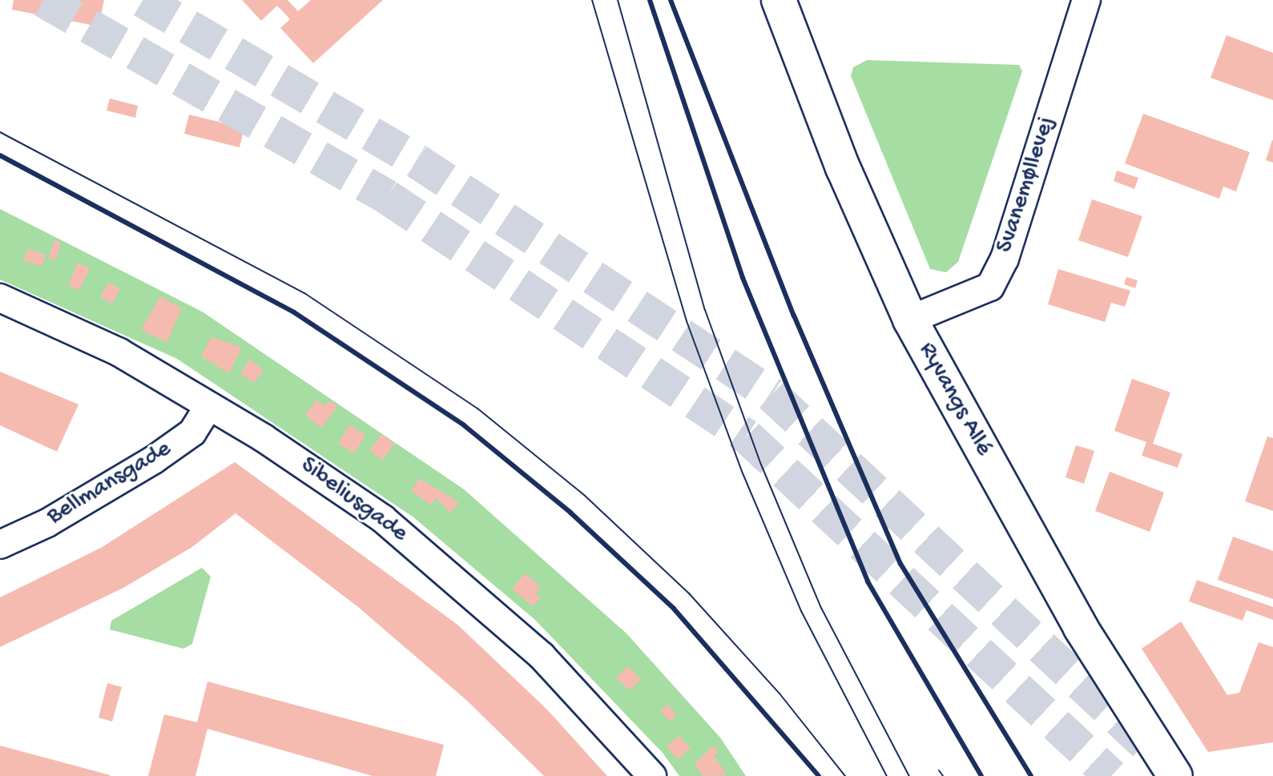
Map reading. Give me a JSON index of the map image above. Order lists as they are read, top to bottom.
{
  "streets": {
    "street": [
      "Svanemøllevej",
      "Ryvangs Allé",
      "Bellmansgade",
      "Sibeliusgade"
    ]
  },
  "crossings": [
    ["Svanemøllevej", "Ryvangs Allé"],
    ["Bellmansgade", "Sibeliusgade"]
  ]
}
